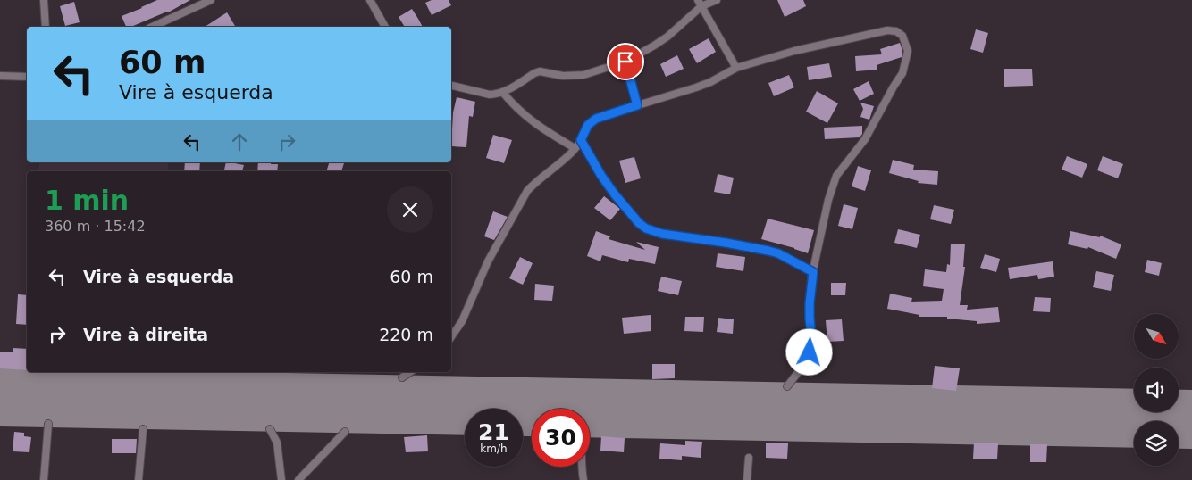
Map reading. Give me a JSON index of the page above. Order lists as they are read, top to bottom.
{
  "north": "bottom right",
  "page": {
    "turn": ["60 m", "Vire à esquerda"],
    "heading": ["1 min", "360 m · 15:42"],
    "list": [
      {
        "name": "Vire à esquerda",
        "value": "60 m"
      },
      {
        "name": "Vire à direita",
        "value": "220 m"
      }
    ],
    "speed": "21 km/h",
    "limit": "30"
  }
}
